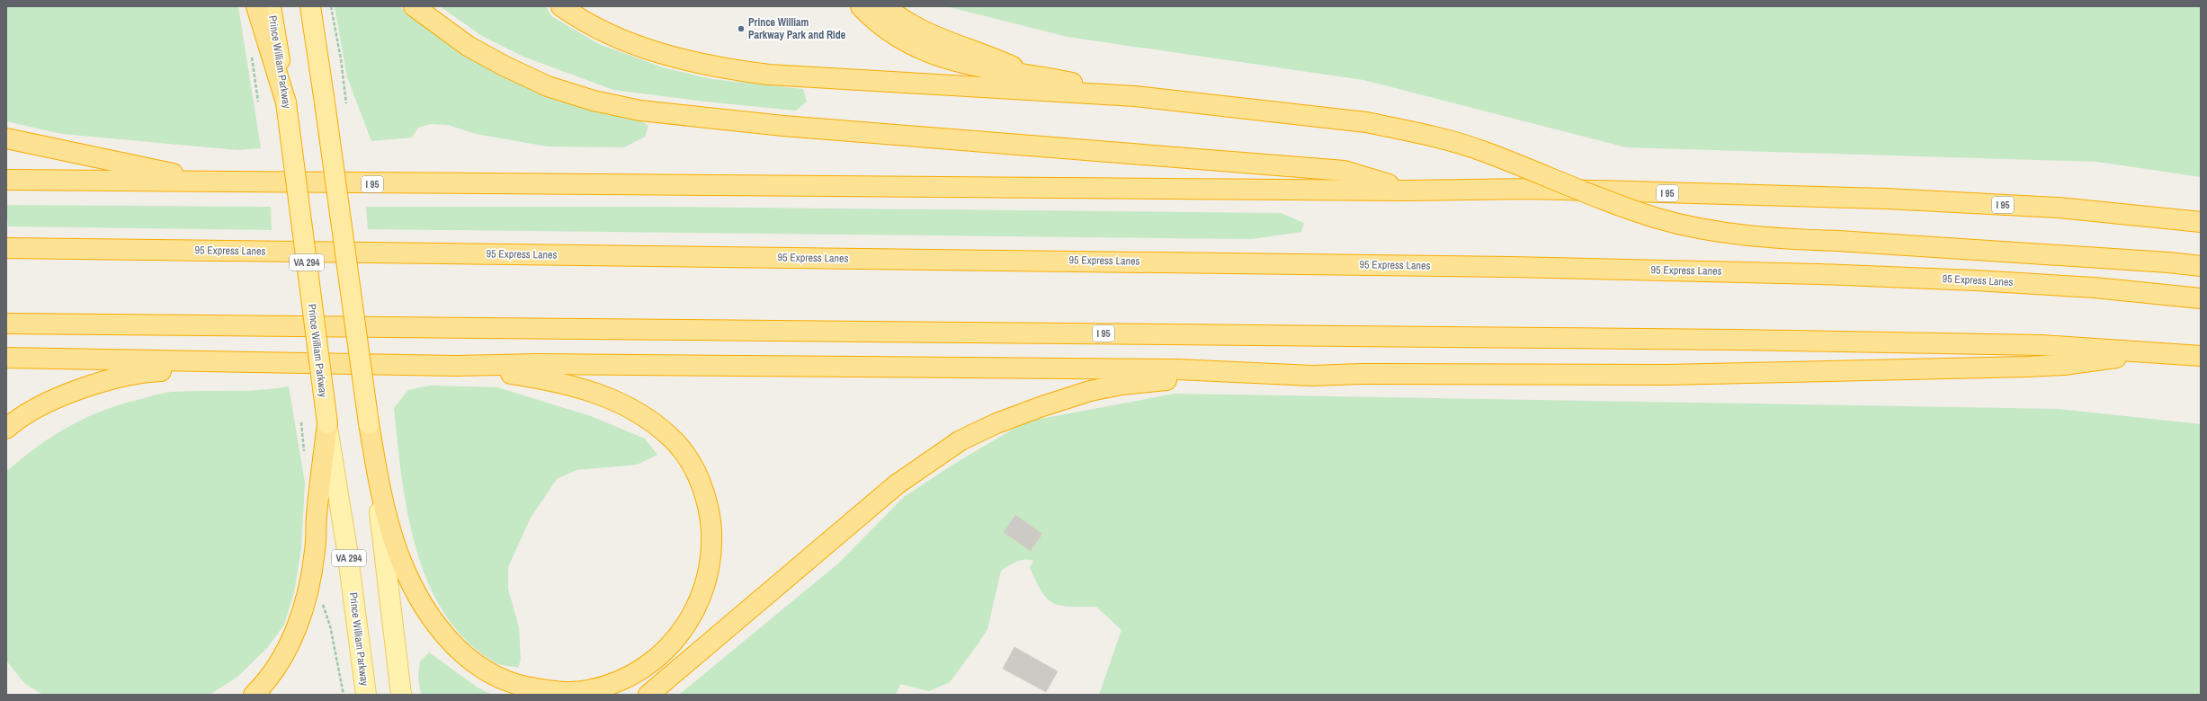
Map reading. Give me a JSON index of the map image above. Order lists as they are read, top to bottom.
{
  "streets": {
    "highway": [
      "Prince William Parkway",
      "I 95",
      "95 Express Lanes",
      "VA 294"
    ]
  },
  "places": ["Prince William Parkway Park and Ride"]
}
